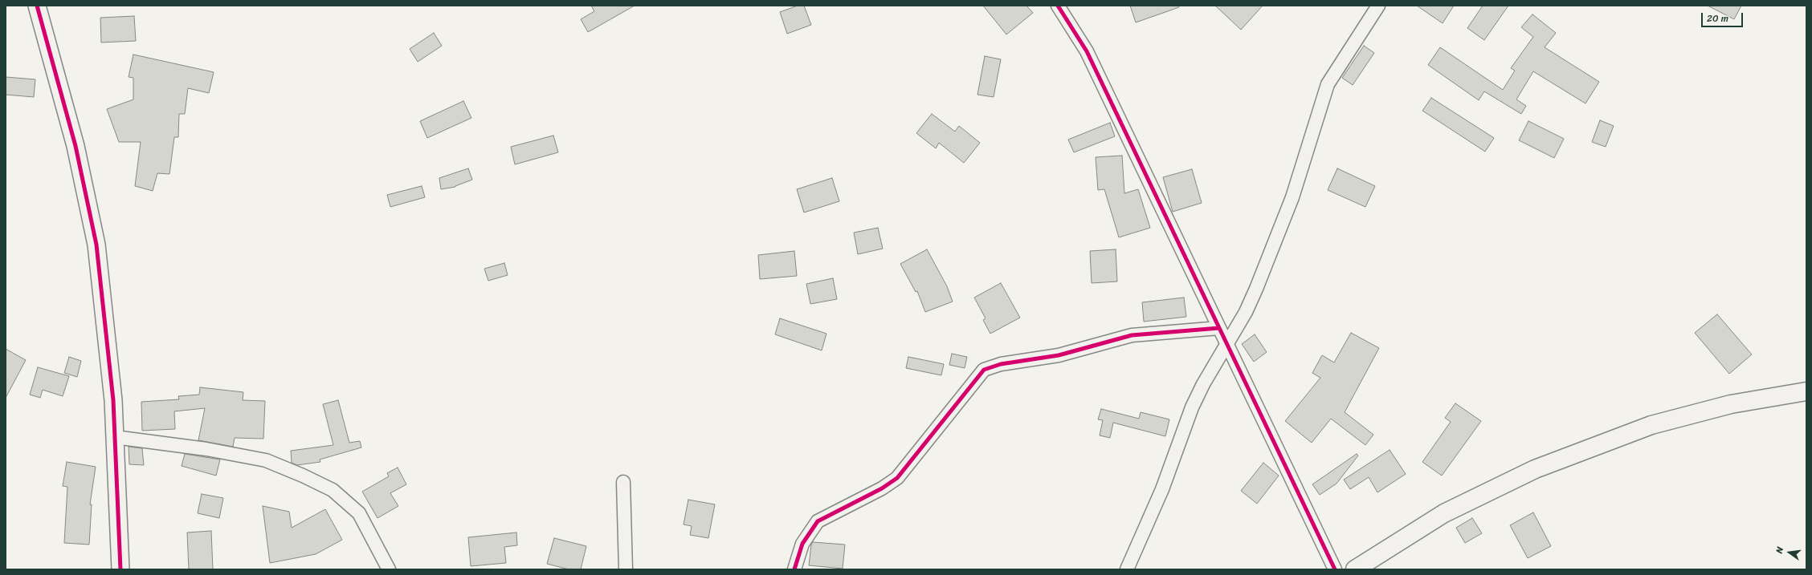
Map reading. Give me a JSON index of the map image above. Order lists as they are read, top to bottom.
{
  "scale_bar": "20 m",
  "north": "left"
}
